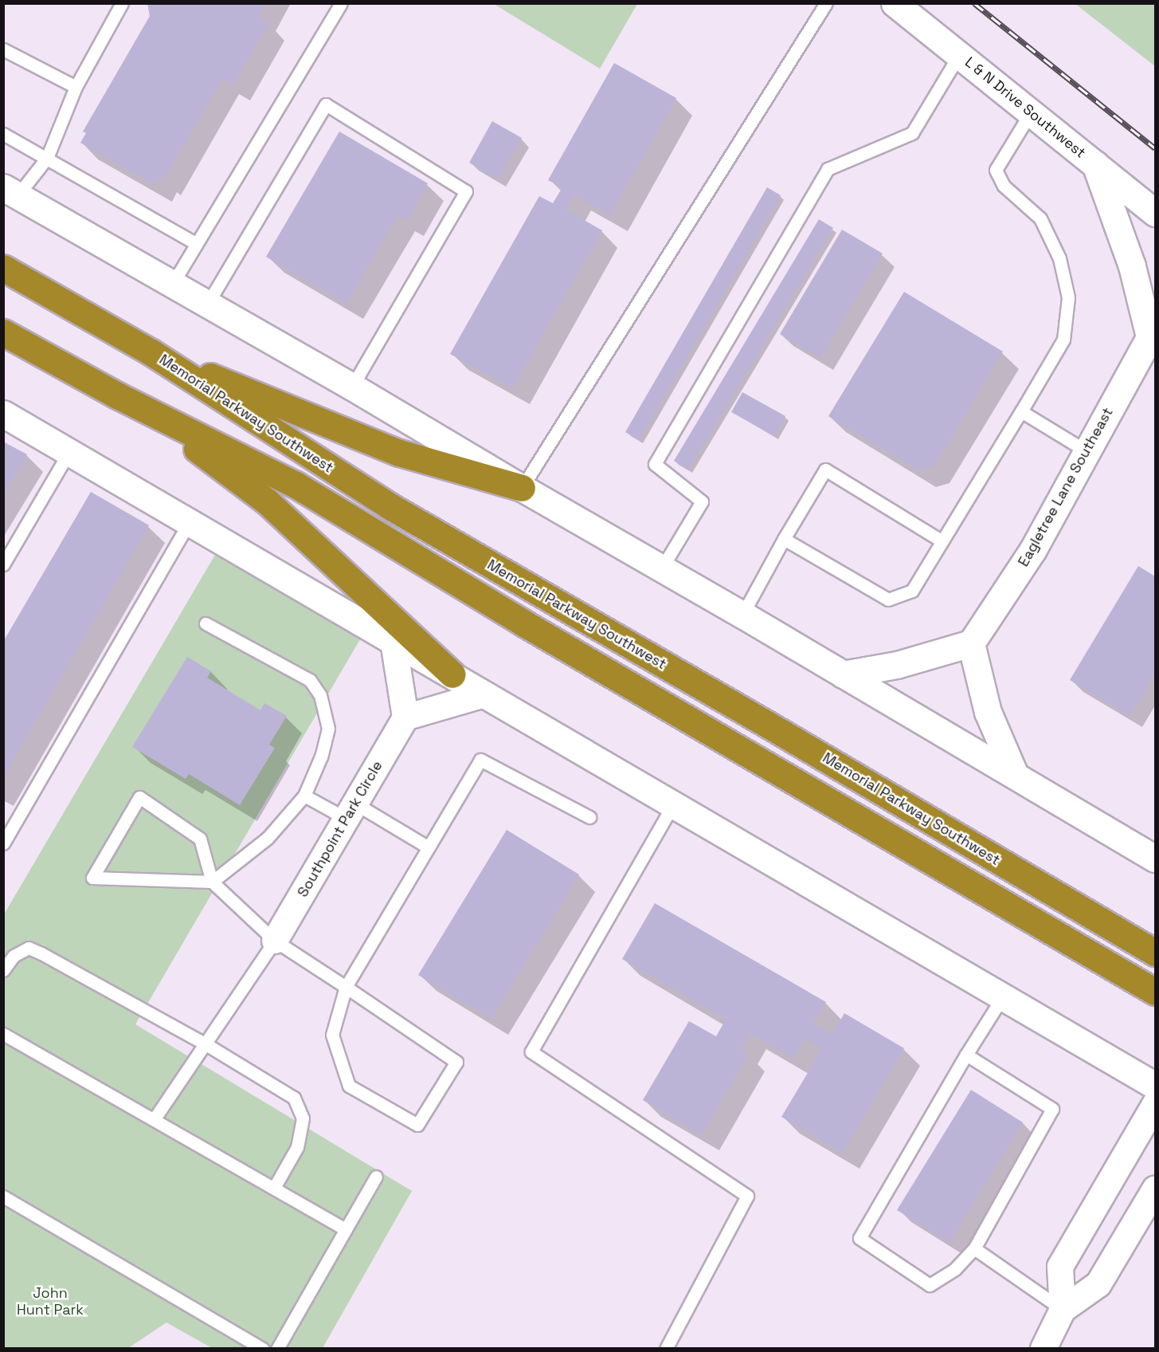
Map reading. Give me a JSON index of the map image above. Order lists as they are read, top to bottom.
{
  "streets": {
    "highway": ["Memorial Parkway Southwest"],
    "main road": ["L & N Drive Southwest", "Eagletree Lane Southeast"],
    "street": ["Southpoint Park Circle"]
  },
  "parks": ["John Hunt Park"]
}
